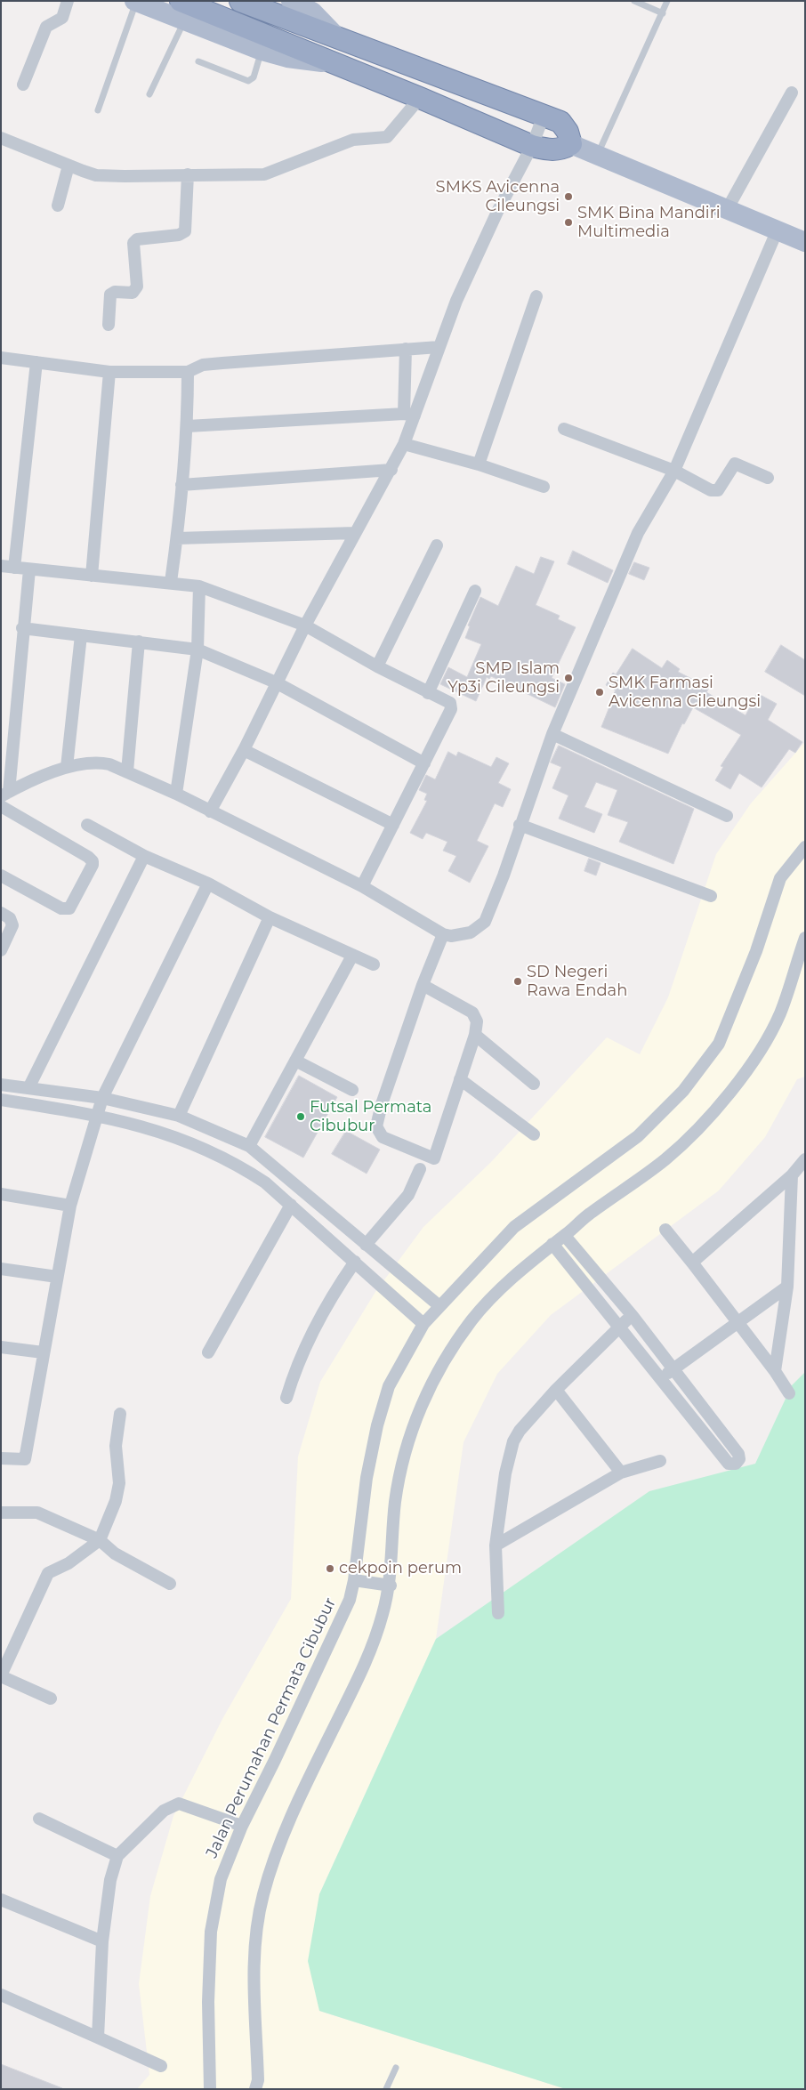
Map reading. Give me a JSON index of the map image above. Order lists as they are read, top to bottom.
{
  "streets": {
    "street": ["Jalan Perumahan Permata Cibubur"]
  },
  "places": [
    "SMKS Avicenna Cileungsi",
    "SMK Bina Mandiri Multimedia",
    "SMP Islam Yp3i Cileungsi",
    "SMK Farmasi Avicenna Cileungsi",
    "SD Negeri Rawa Endah",
    "Futsal Permata Cibubur",
    "cekpoin perum"
  ]
}
